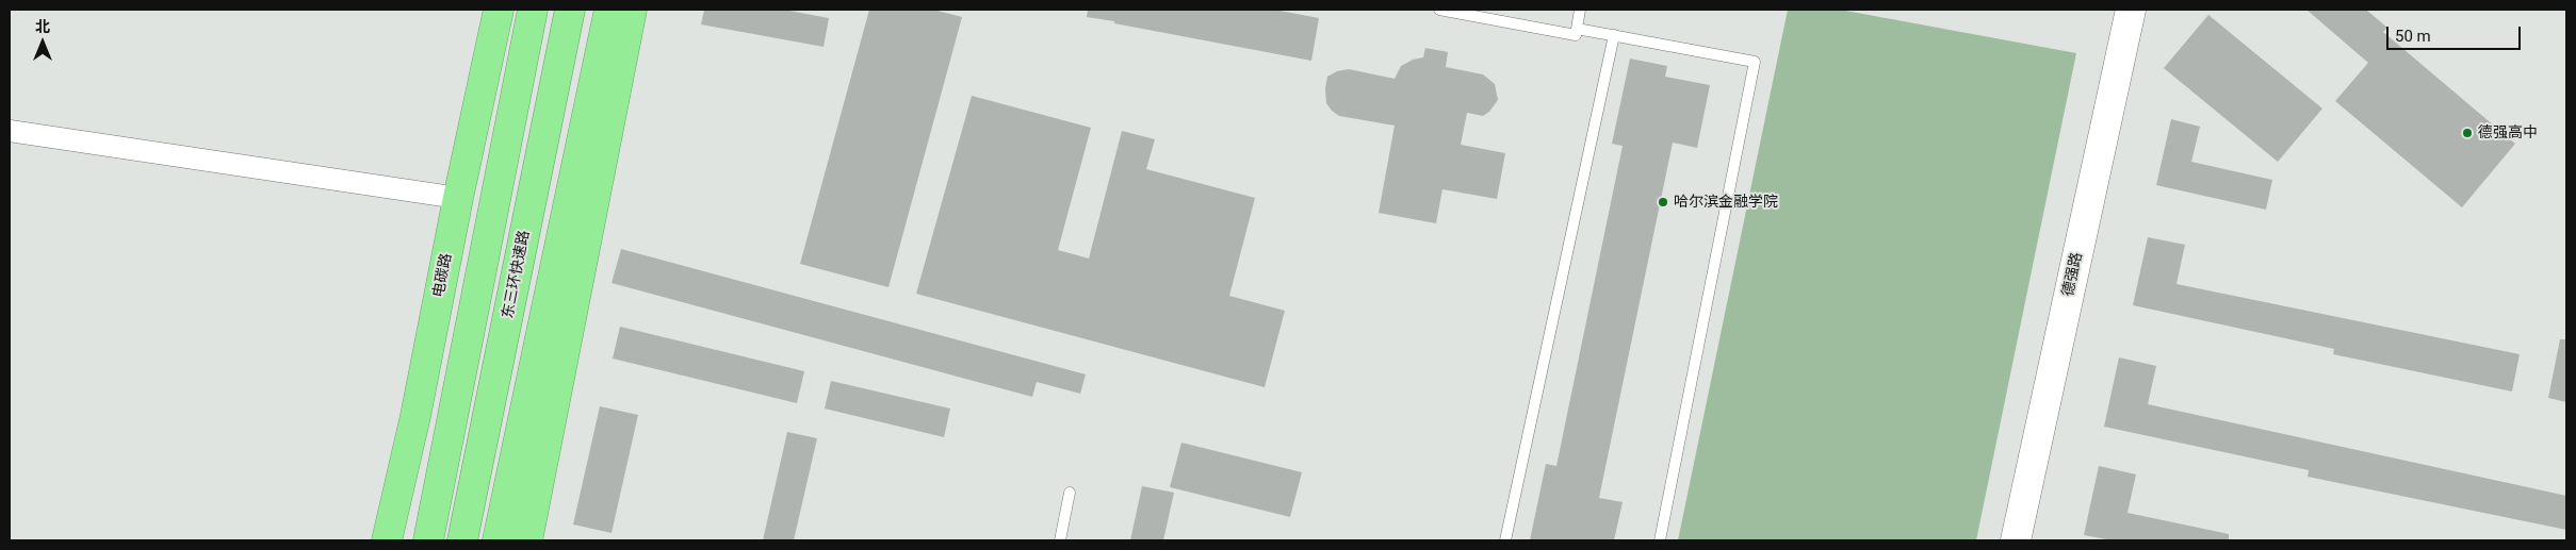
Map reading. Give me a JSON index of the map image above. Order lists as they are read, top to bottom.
{
  "streets": {
    "highway": ["东三环快速路", "电碳路"],
    "street": ["德强路"]
  },
  "places": ["德强高中", "哈尔滨金融学院"],
  "scale_bar": "50 m",
  "north": "top"
}
